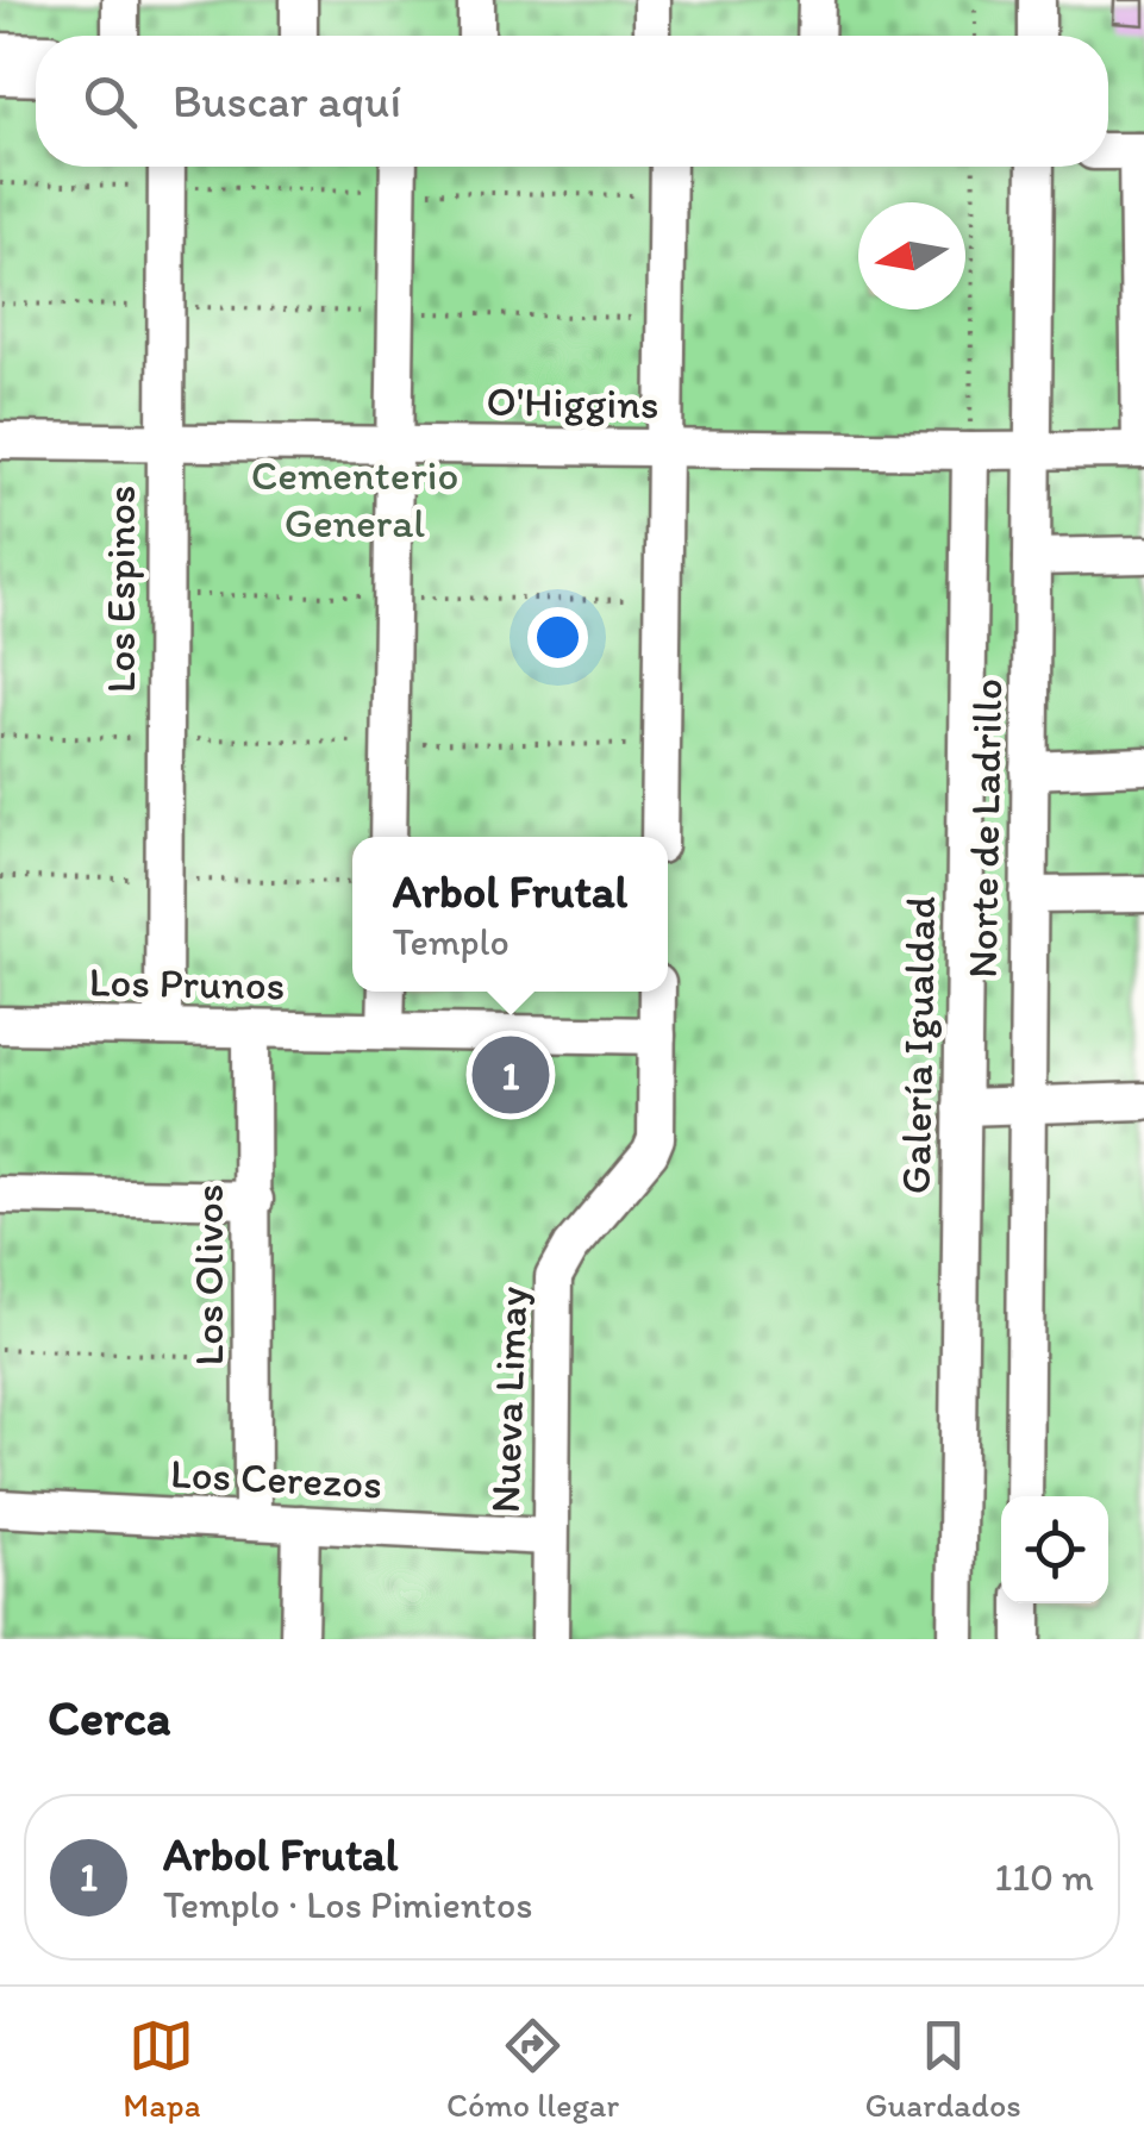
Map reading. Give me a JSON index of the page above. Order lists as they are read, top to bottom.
{
  "streets": {
    "street": [
      "O'Higgins",
      "Los Espinos",
      "Norte de Ladrillo",
      "Los Prunos",
      "Galería Igualdad",
      "Los Olivos",
      "Nueva Limay",
      "Los Cerezos"
    ]
  },
  "crossings": [
    ["O'Higgins", "Los Espinos"],
    ["O'Higgins", "Norte de Ladrillo"],
    ["O'Higgins", "Galería Igualdad"],
    ["Los Espinos", "Los Prunos"],
    ["Los Prunos", "Los Olivos"],
    ["Los Prunos", "Nueva Limay"],
    ["Los Olivos", "Los Cerezos"],
    ["Nueva Limay", "Los Cerezos"]
  ],
  "parks": ["Cementerio General"],
  "north": "left",
  "page": {
    "search": "Buscar aquí",
    "popup": ["Arbol Frutal", "Templo"],
    "pins": "1",
    "heading": "Cerca",
    "list": [
      {
        "mark": "1",
        "name": "Arbol Frutal",
        "note": "Templo · Los Pimientos",
        "value": "110 m"
      }
    ],
    "nav": ["Mapa", "Cómo llegar", "Guardados"]
  }
}
